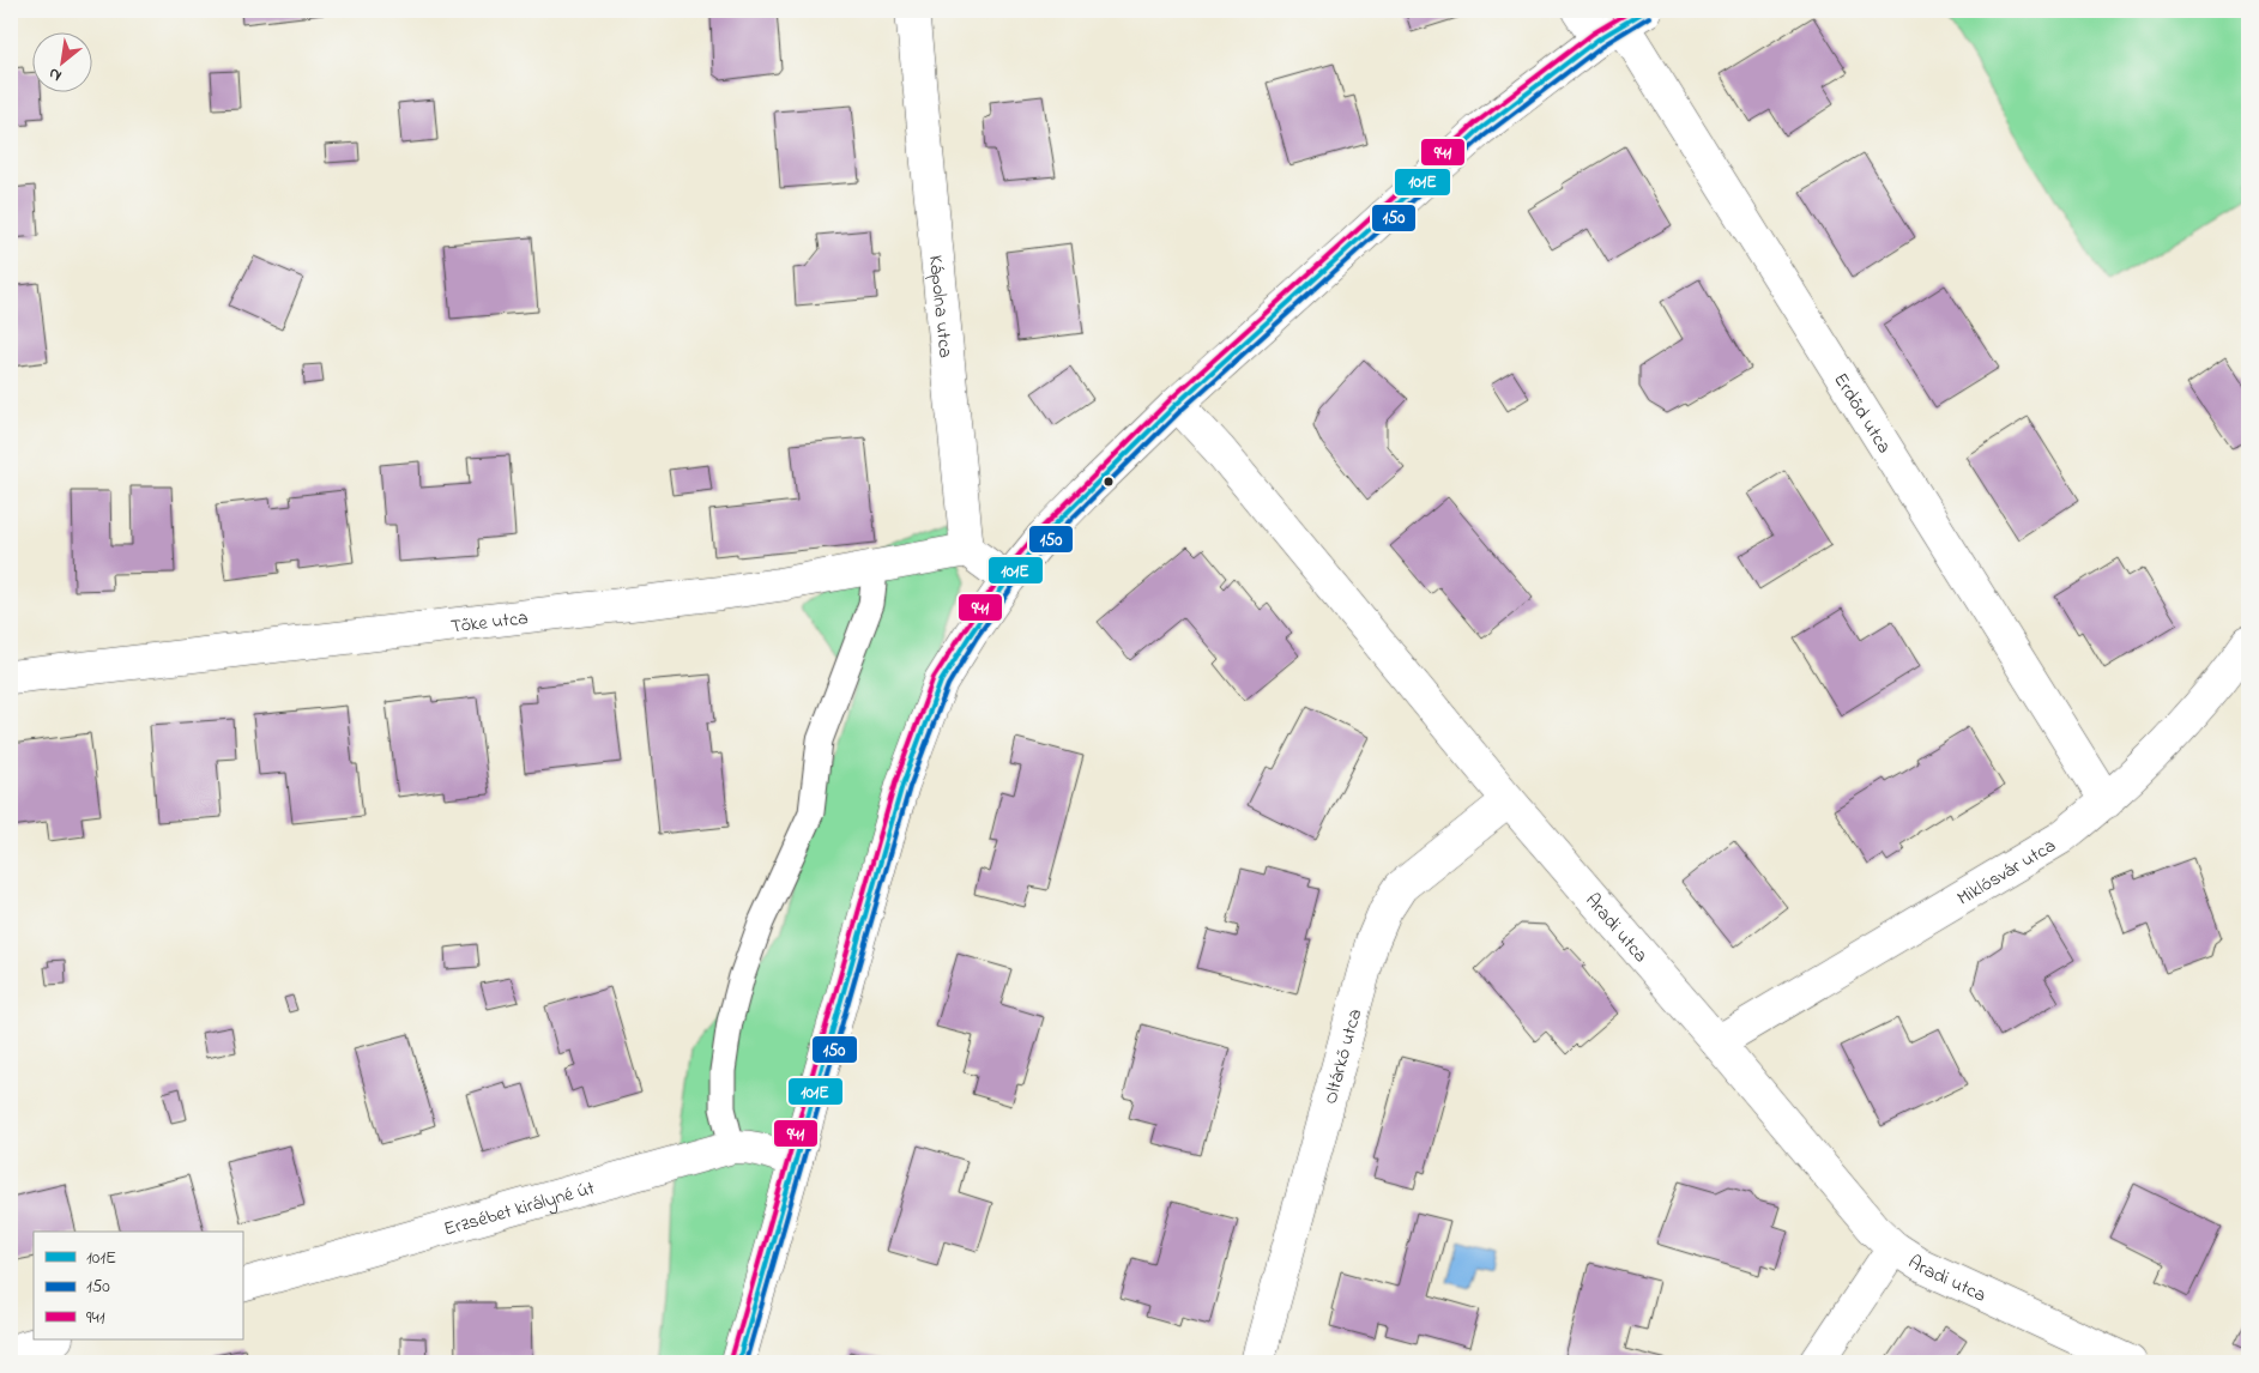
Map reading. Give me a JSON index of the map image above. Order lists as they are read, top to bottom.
{
  "streets": {
    "street": [
      "Kápolna utca",
      "Erdőd utca",
      "Tőke utca",
      "Miklósvár utca",
      "Aradi utca",
      "Oltárkő utca",
      "Erzsébet királyné út"
    ]
  },
  "crossings": [
    ["Kápolna utca", "Tőke utca"],
    ["Erdőd utca", "Miklósvár utca"],
    ["Miklósvár utca", "Aradi utca"],
    ["Aradi utca", "Oltárkő utca"]
  ],
  "lines": ["transit line 101E", "transit line 941", "transit line 150"],
  "legend": ["101E", "150", "941"],
  "north": "bottom left"
}
